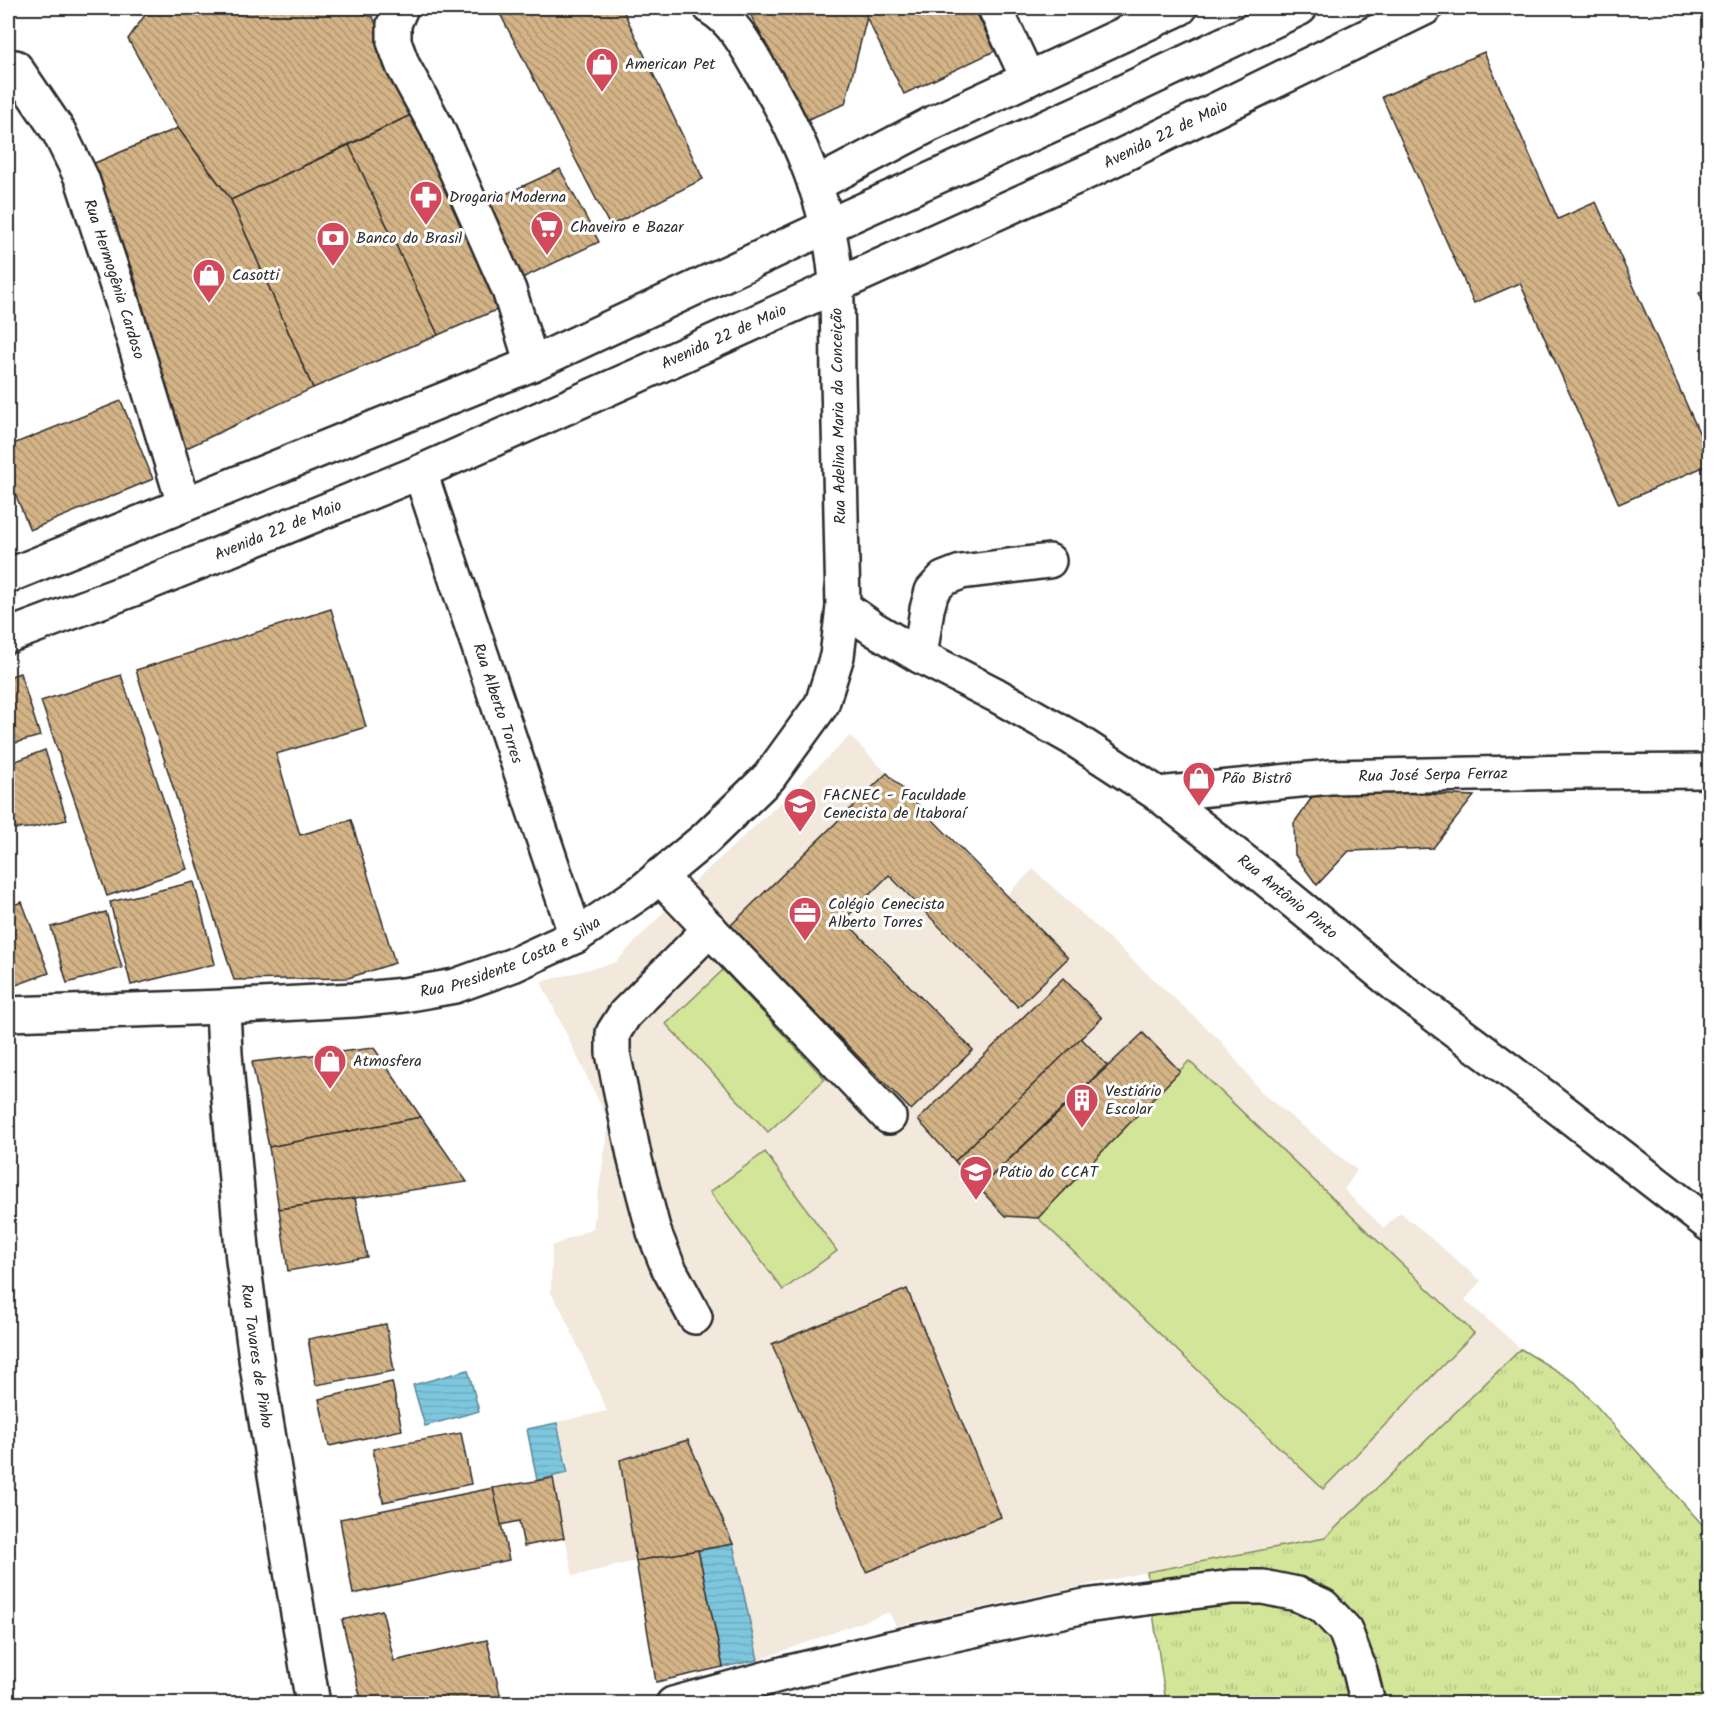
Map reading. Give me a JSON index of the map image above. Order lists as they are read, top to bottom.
{
  "streets": {
    "street": [
      "Avenida 22 de Maio",
      "Rua Hermogênia Cardoso",
      "Rua Adelina Maria da Conceição",
      "Rua Alberto Torres",
      "Rua José Serpa Ferraz",
      "Rua Antônio Pinto",
      "Rua Presidente Costa e Silva",
      "Rua Tavares de Pinho"
    ]
  },
  "crossings": [
    ["Avenida 22 de Maio", "Rua Adelina Maria da Conceição"],
    ["Avenida 22 de Maio", "Rua Alberto Torres"],
    ["Rua Adelina Maria da Conceição", "Rua Antônio Pinto"],
    ["Rua Adelina Maria da Conceição", "Rua Presidente Costa e Silva"],
    ["Rua Alberto Torres", "Rua Presidente Costa e Silva"],
    ["Rua José Serpa Ferraz", "Rua Antônio Pinto"],
    ["Rua Antônio Pinto", "Rua Presidente Costa e Silva"],
    ["Rua Presidente Costa e Silva", "Rua Tavares de Pinho"]
  ],
  "places": {
    "shop": [
      "American Pet",
      "Casotti",
      "Pão Bistrô",
      "Atmosfera"
    ],
    "pharmacy": ["Drogaria Moderna"],
    "supermarket": ["Chaveiro e Bazar"],
    "bank": ["Banco do Brasil"],
    "school or university": ["FACNEC - Faculdade Cenecista de Itaboraí", "Pátio do CCAT"],
    "office": ["Colégio Cenecista Alberto Torres"],
    "building": ["Vestiário Escolar"]
  }
}
